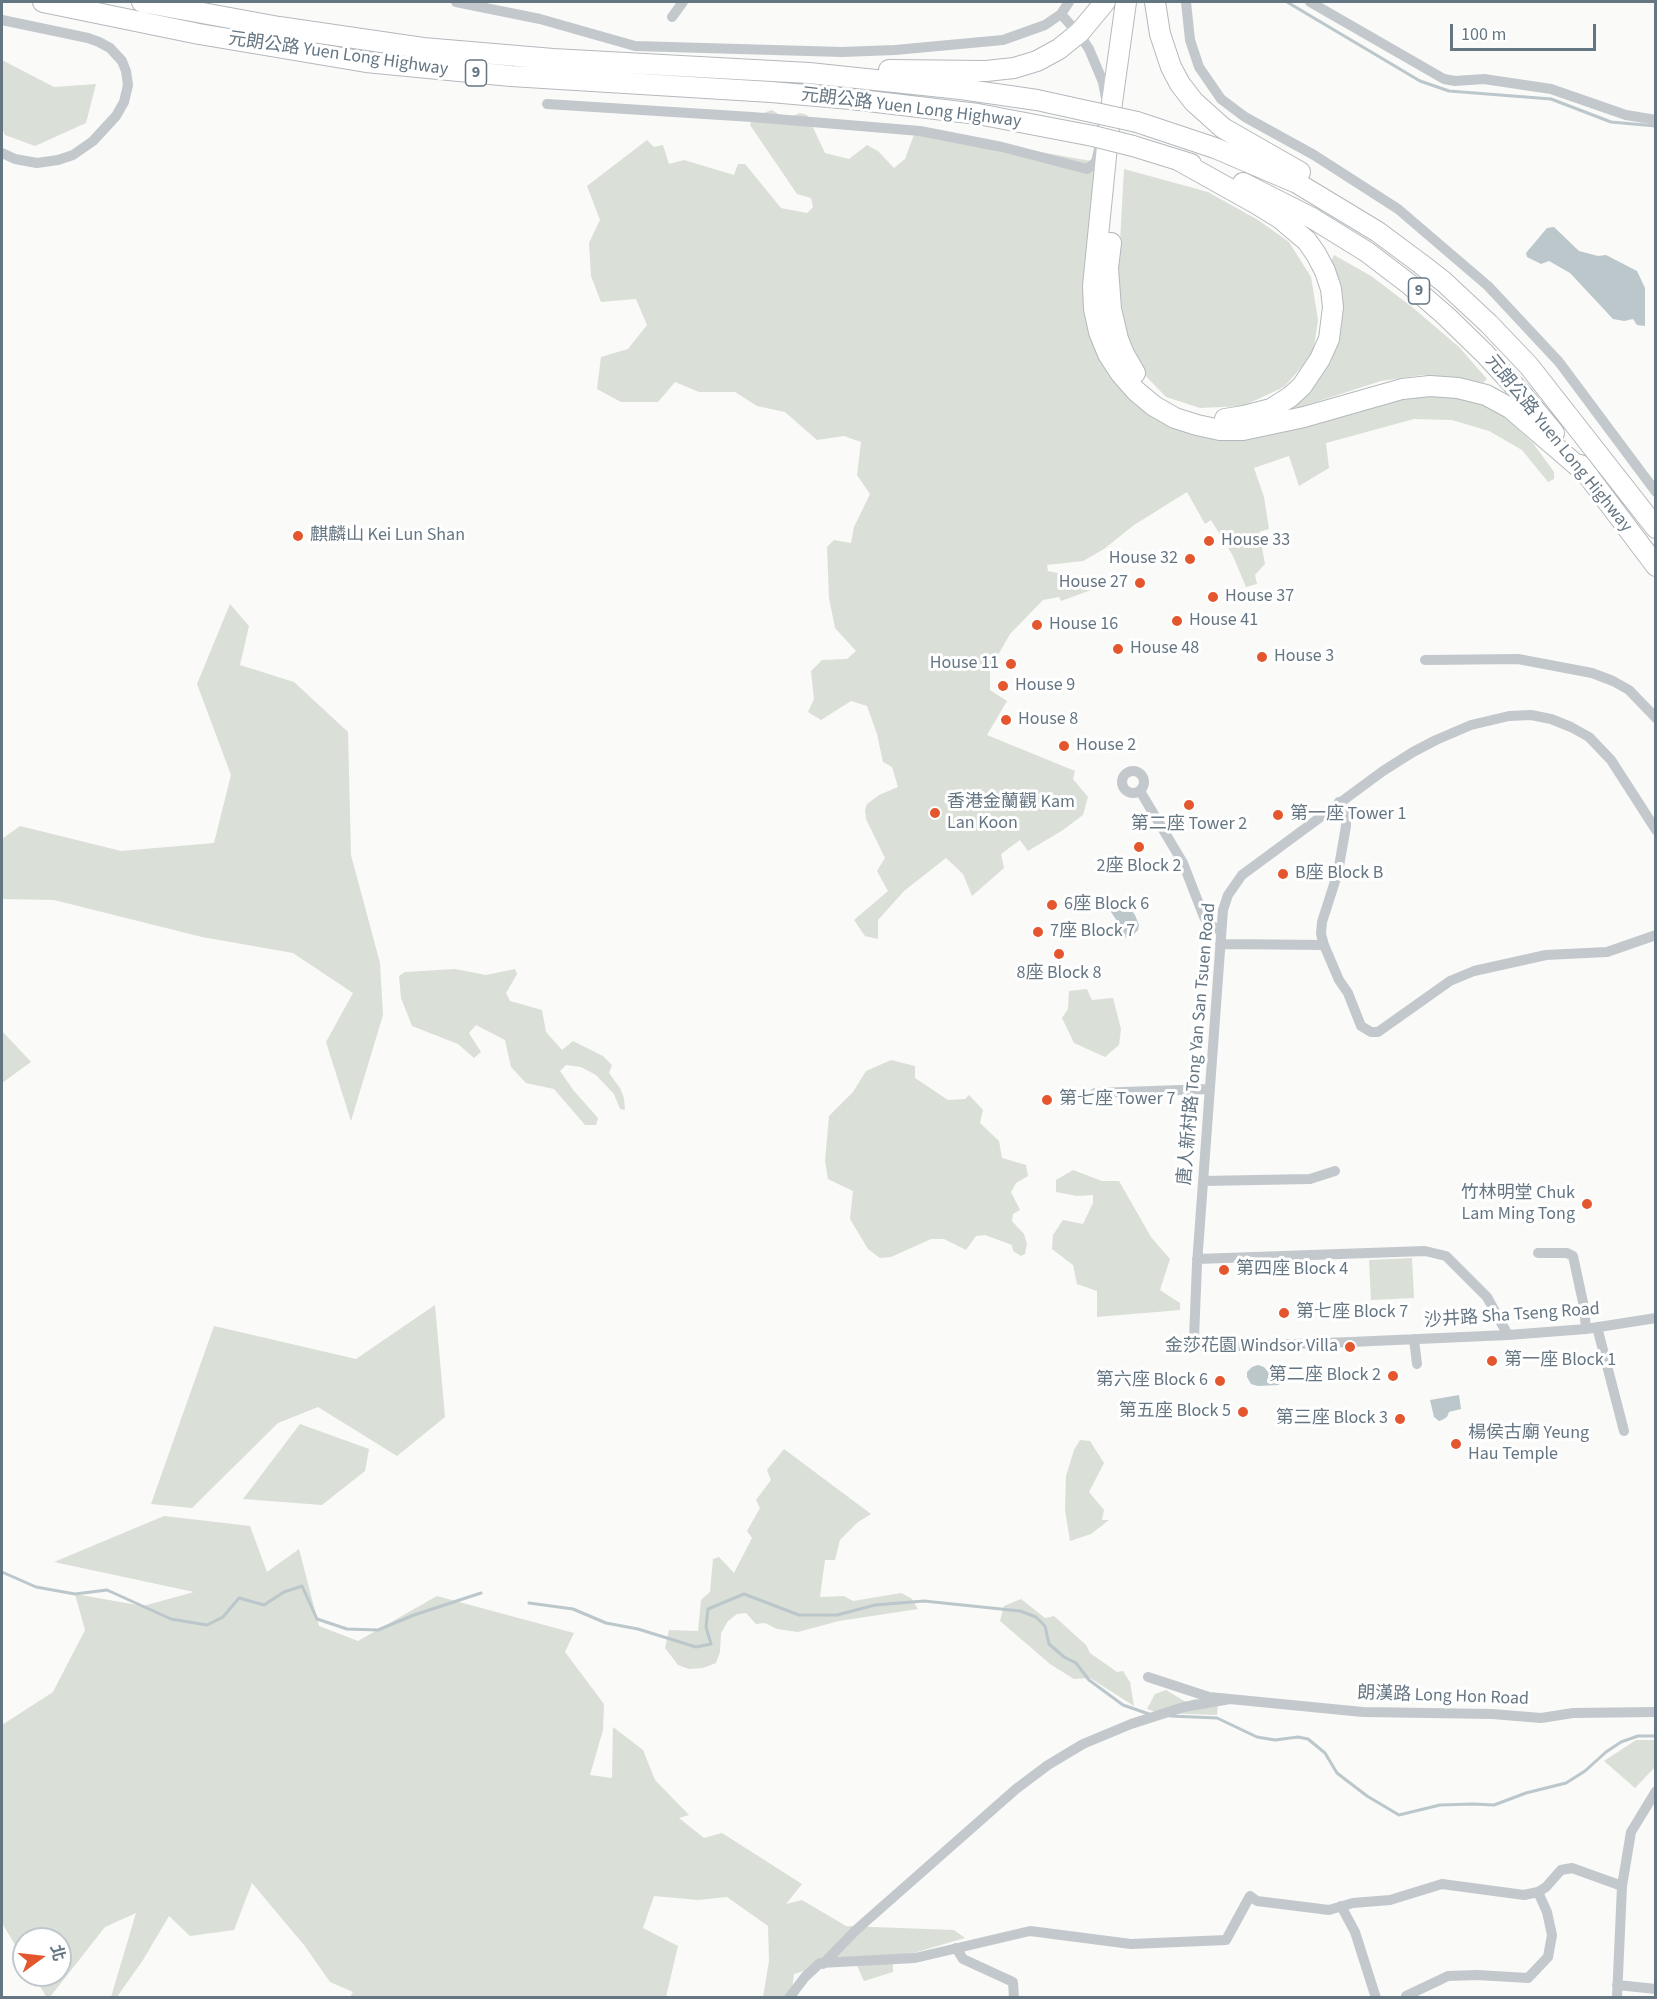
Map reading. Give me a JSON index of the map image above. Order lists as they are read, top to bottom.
{
  "streets": {
    "highway": ["元朗公路 Yuen Long Highway", "9"],
    "street": ["唐人新村路 Tong Yan San Tsuen Road", "沙井路 Sha Tseng Road", "朗漢路 Long Hon Road"]
  },
  "crossings": [
    ["唐人新村路 Tong Yan San Tsuen Road", "沙井路 Sha Tseng Road"]
  ],
  "places": [
    "麒麟山 Kei Lun Shan",
    "House 33",
    "House 32",
    "House 27",
    "House 37",
    "House 41",
    "House 16",
    "House 48",
    "House 3",
    "House 11",
    "House 9",
    "House 8",
    "House 2",
    "第二座 Tower 2",
    "香港金蘭觀 Kam Lan Koon",
    "第一座 Tower 1",
    "2座 Block 2",
    "B座 Block B",
    "6座 Block 6",
    "7座 Block 7",
    "8座 Block 8",
    "第七座 Tower 7",
    "竹林明堂 Chuk Lam Ming Tong",
    "第四座 Block 4",
    "第七座 Block 7",
    "金莎花園 Windsor Villa",
    "第一座 Block 1",
    "第二座 Block 2",
    "第六座 Block 6",
    "第五座 Block 5",
    "第三座 Block 3",
    "楊侯古廟 Yeung Hau Temple"
  ],
  "scale_bar": "100 m",
  "north": "right"
}
